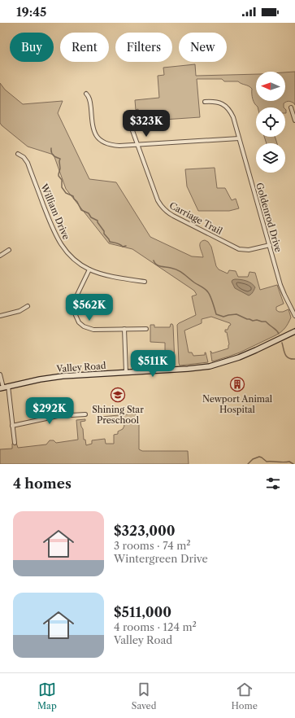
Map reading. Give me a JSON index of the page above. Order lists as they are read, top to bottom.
{
  "streets": {
    "main road": ["Valley Road"],
    "street": ["William Drive", "Goldenrod Drive", "Carriage Trail"]
  },
  "crossings": [
    ["Goldenrod Drive", "Carriage Trail"]
  ],
  "places": {
    "building": ["Newport Animal Hospital"],
    "school or university": ["Shining Star Preschool"]
  },
  "north": "left",
  "page": {
    "status": "19:45",
    "chip": [
      "Buy",
      "Rent",
      "Filters",
      "New"
    ],
    "price": [
      "$323K",
      "$562K",
      "$511K",
      "$292K"
    ],
    "heading": "4 homes",
    "list": [
      {
        "name": "$323,000",
        "note": "3 rooms · 74 m² · Wintergreen Drive"
      },
      {
        "name": "$511,000",
        "note": "4 rooms · 124 m² · Valley Road"
      }
    ],
    "tabs": ["Map", "Saved", "Home"]
  }
}
